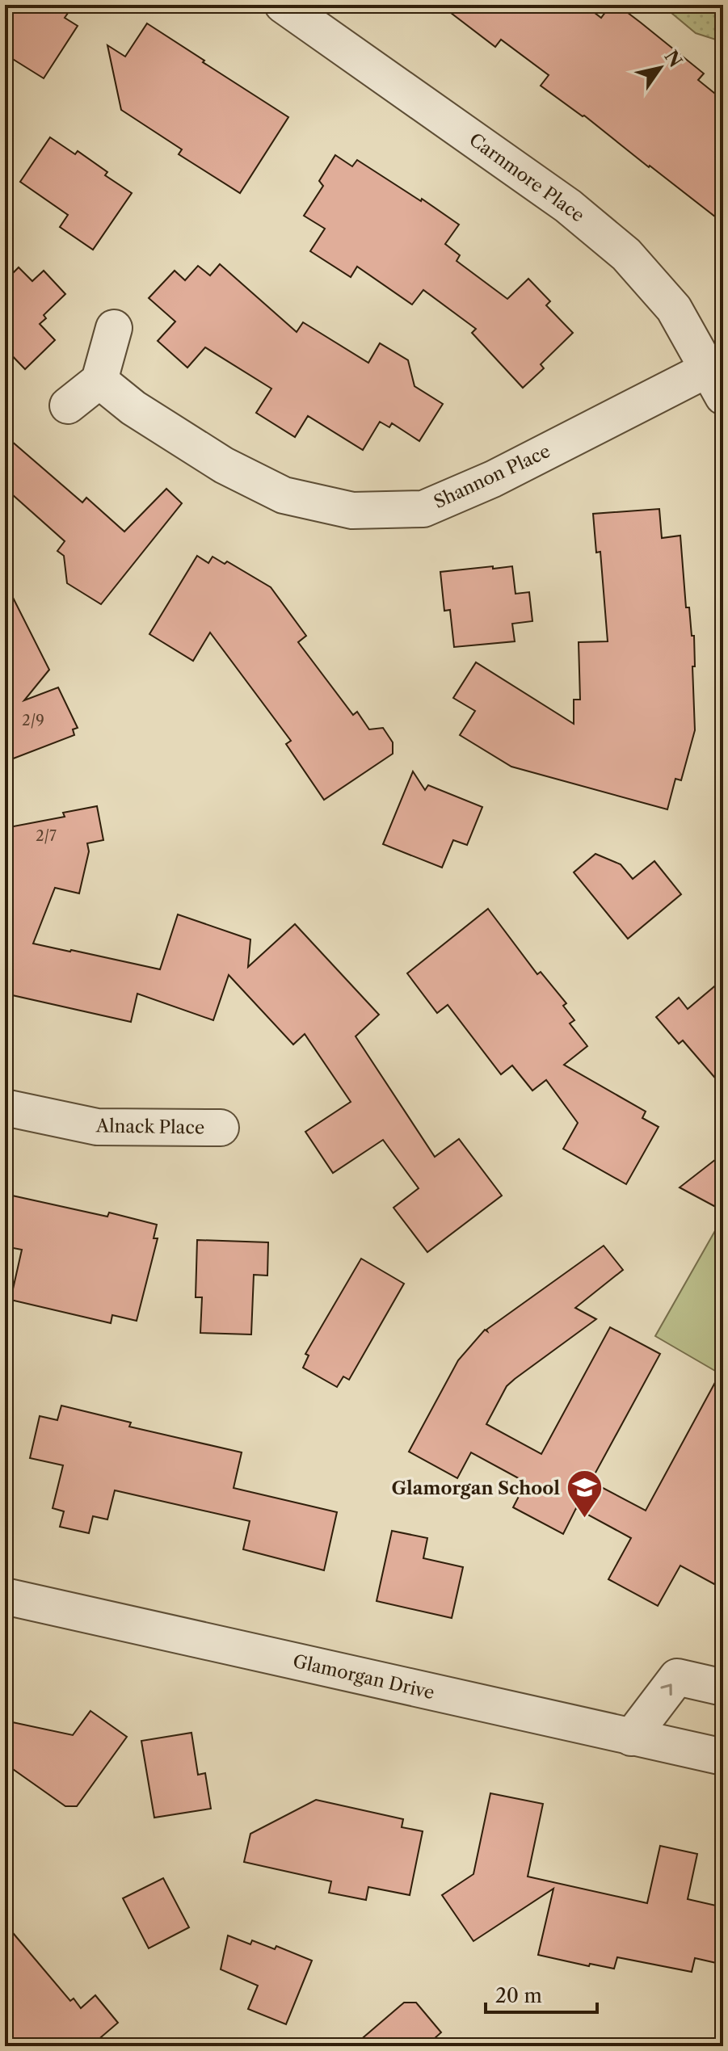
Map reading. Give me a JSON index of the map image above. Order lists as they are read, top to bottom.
{
  "streets": {
    "street": [
      "Carnmore Place",
      "Shannon Place",
      "Alnack Place",
      "Glamorgan Drive"
    ]
  },
  "crossings": [
    ["Carnmore Place", "Shannon Place"]
  ],
  "places": {
    "school or university": ["Glamorgan School"]
  },
  "house_numbers": ["2/9", "2/7"],
  "scale_bar": "20 m",
  "north": "top right"
}
